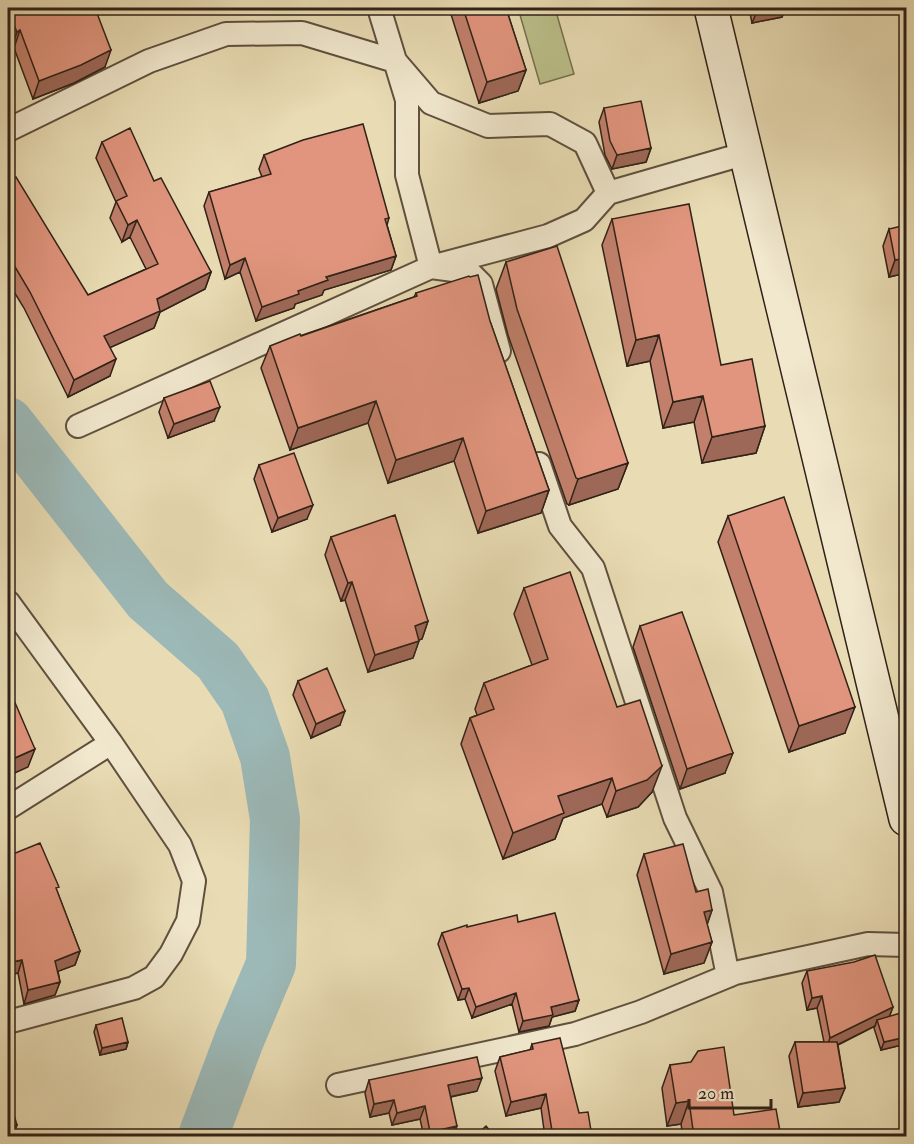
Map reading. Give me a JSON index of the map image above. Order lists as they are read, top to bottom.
{
  "scale_bar": "20 m"
}
